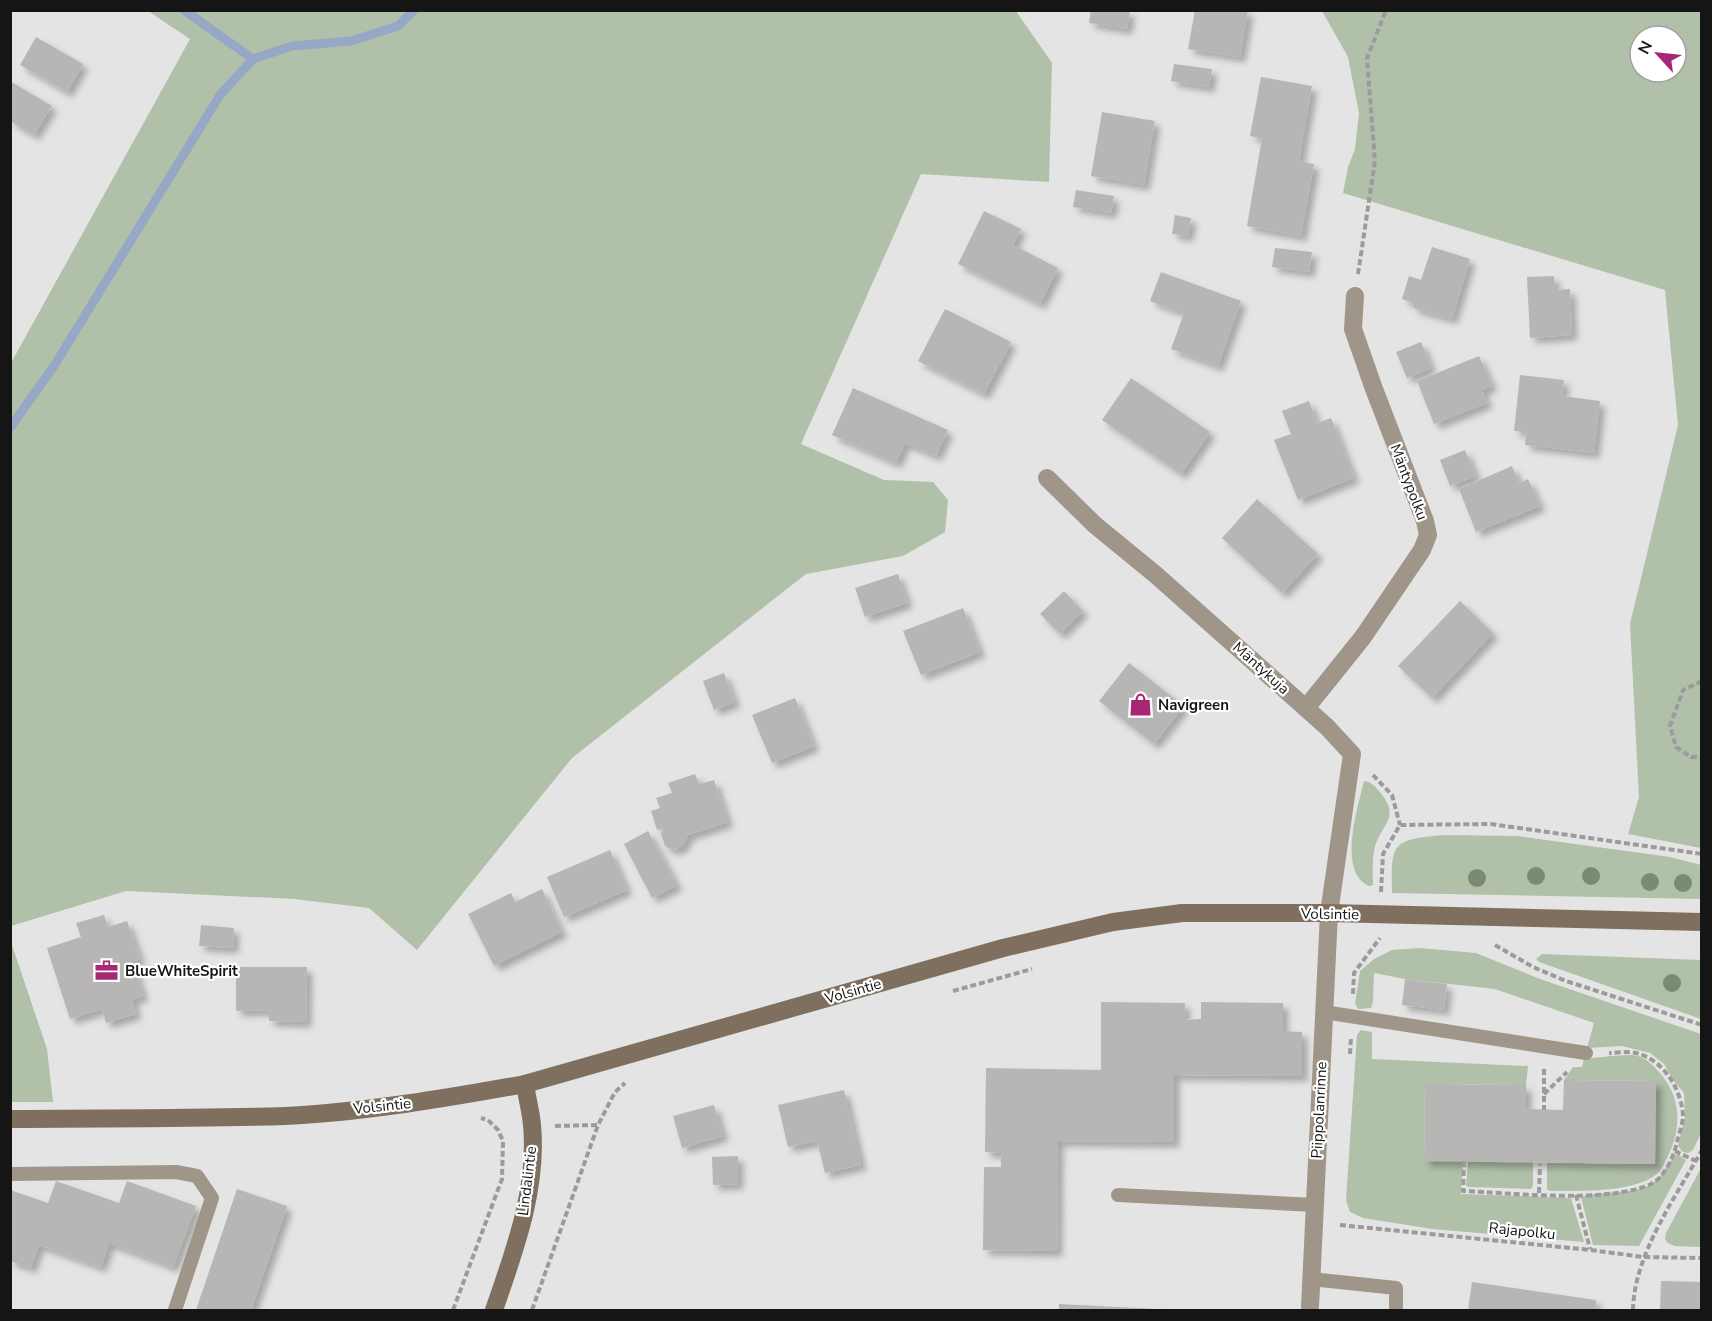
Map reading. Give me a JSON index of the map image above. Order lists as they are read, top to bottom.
{
  "streets": {
    "street": [
      "Mäntypolku",
      "Mäntykuja",
      "Volsintie",
      "Piippolanrinne",
      "Lindalintie"
    ],
    "path": ["Rajapolku"]
  },
  "crossings": [
    ["Mäntypolku", "Mäntykuja"],
    ["Volsintie", "Piippolanrinne"],
    ["Volsintie", "Lindalintie"]
  ],
  "places": {
    "shop": ["Navigreen"],
    "office": ["BlueWhiteSpirit"]
  },
  "north": "top left"
}
